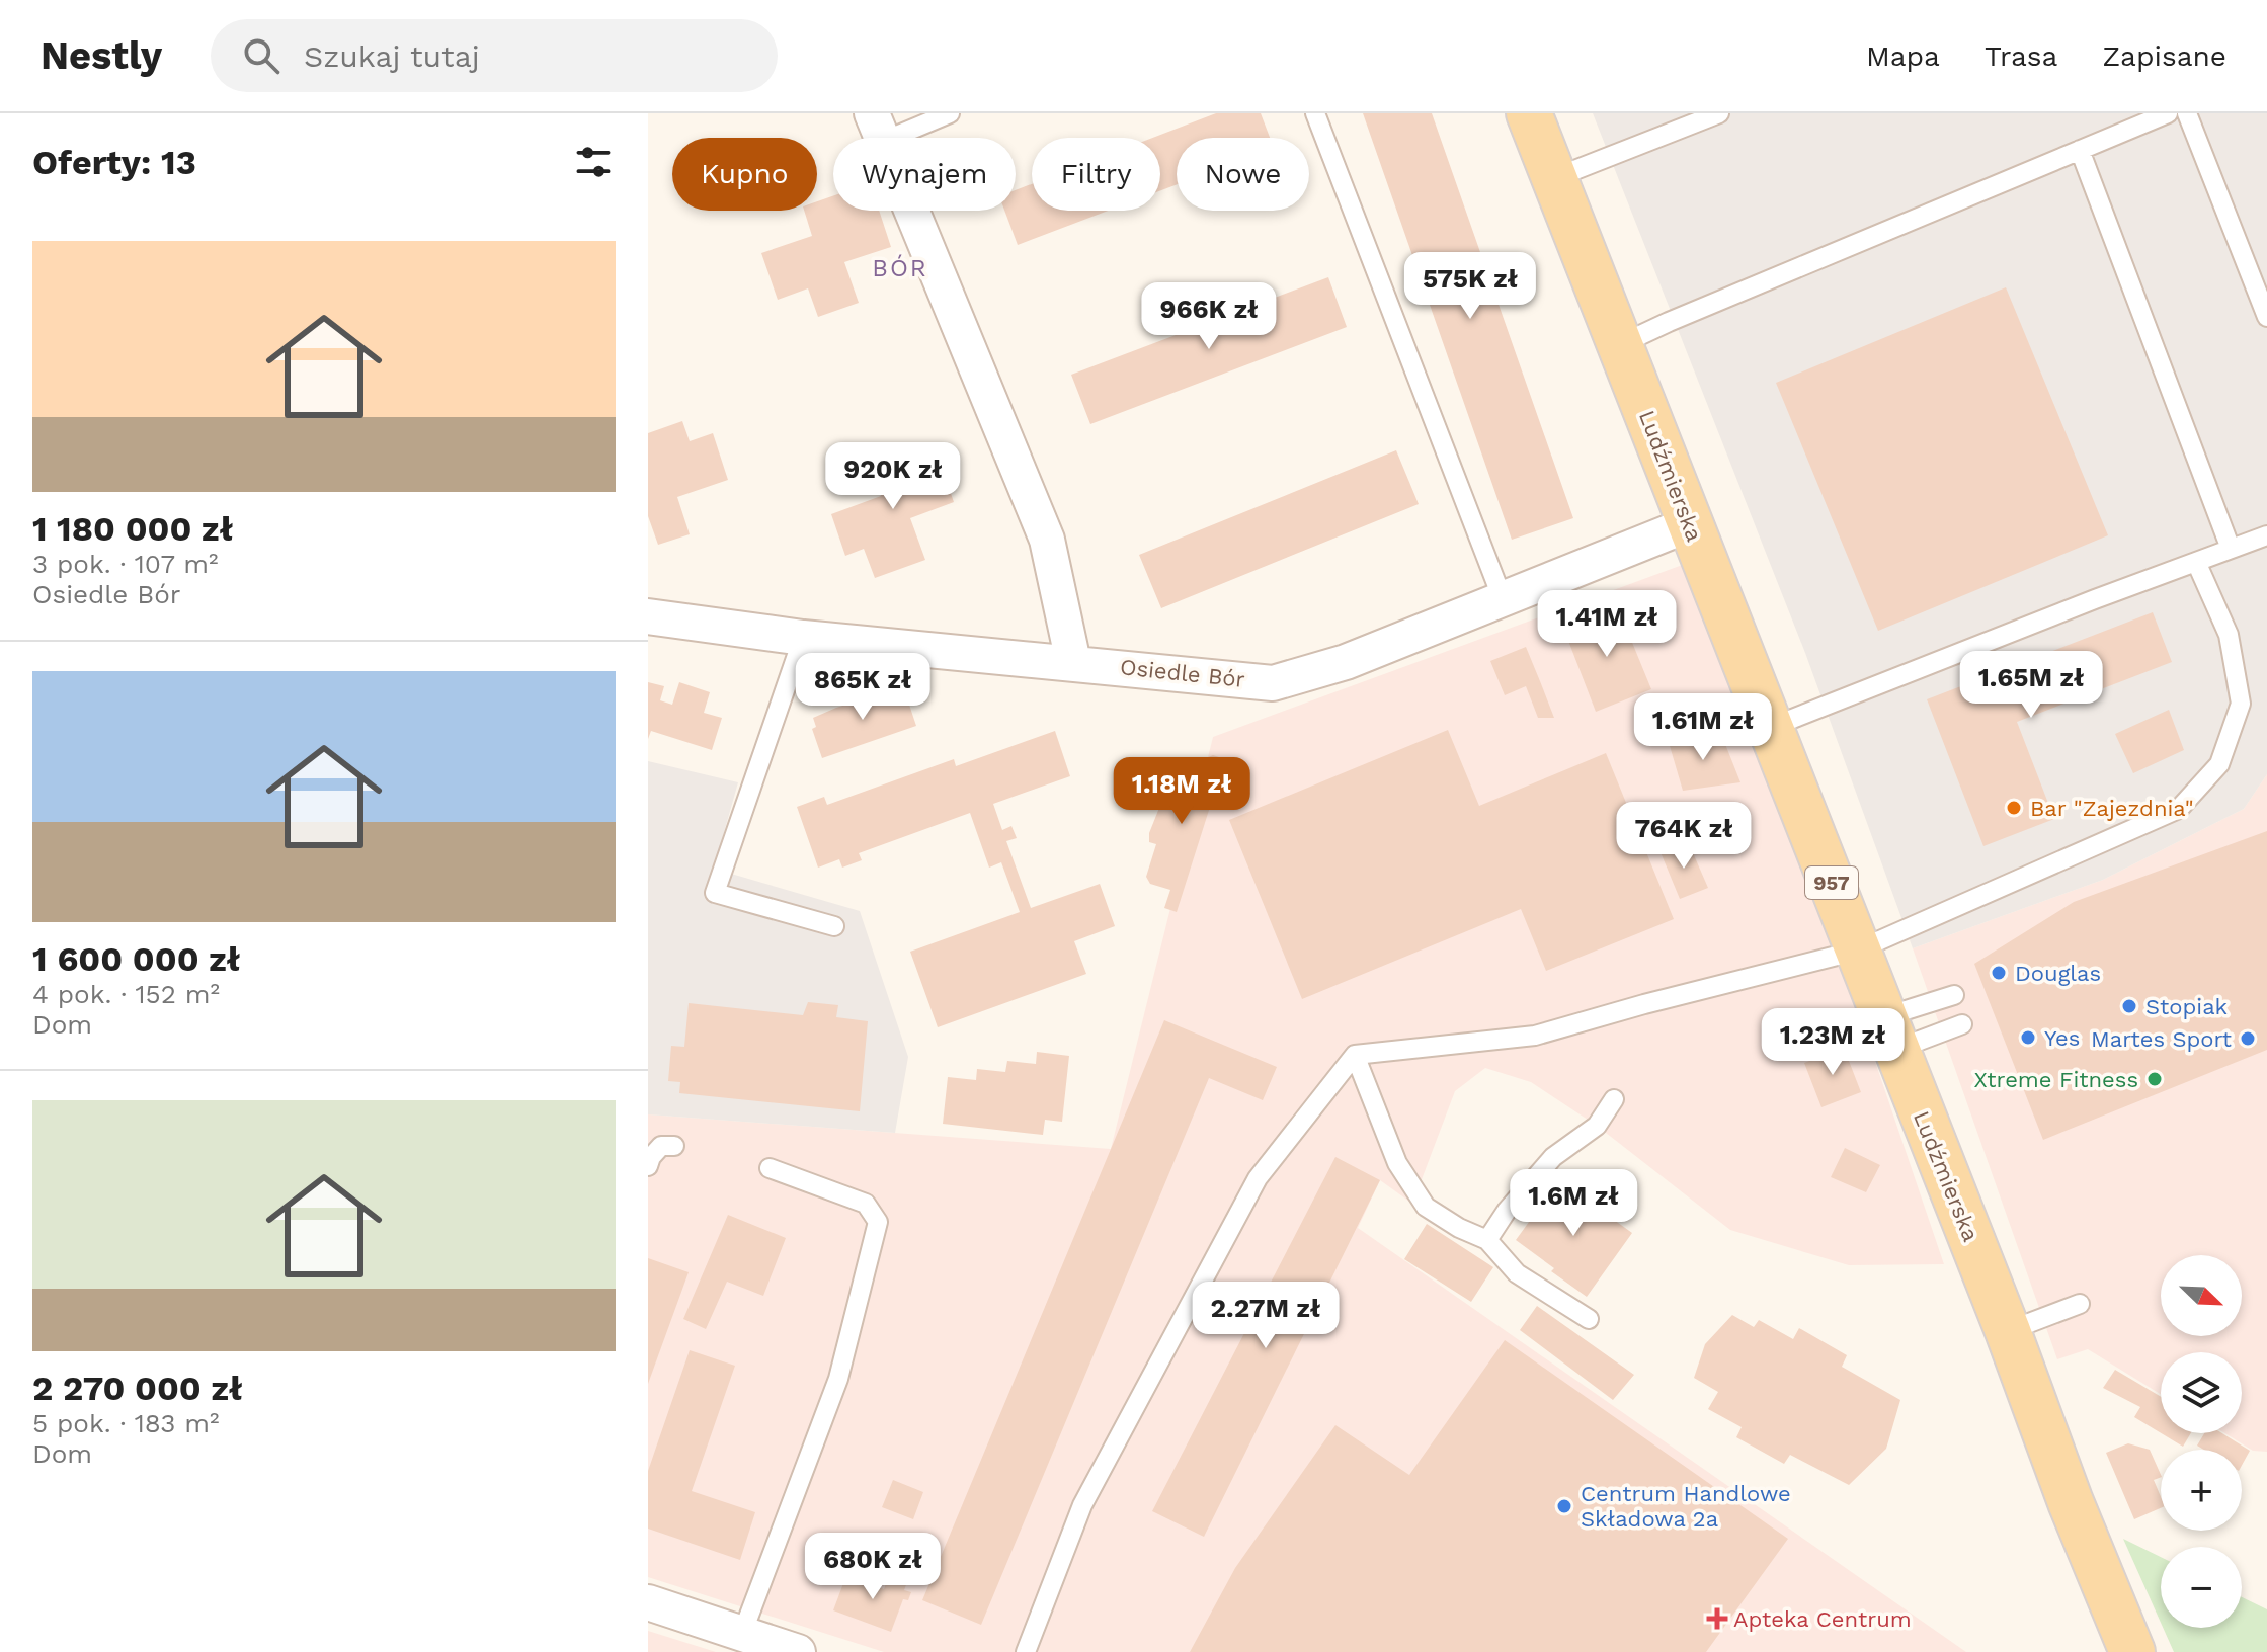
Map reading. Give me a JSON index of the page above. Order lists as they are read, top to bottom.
{
  "streets": {
    "main road": ["Ludźmierska", "957"],
    "street": ["Osiedle Bór"]
  },
  "crossings": [
    ["Ludźmierska", "Osiedle Bór"]
  ],
  "districts": ["BÓR"],
  "places": {
    "other": [
      "Bar \"Zajezdnia\"",
      "Douglas",
      "Stopiak",
      "Yes",
      "Martes Sport",
      "Xtreme Fitness",
      "Centrum Handlowe Składowa 2a"
    ],
    "health": ["Apteka Centrum"]
  },
  "north": "bottom right",
  "page": {
    "header": "Nestly",
    "search": "Szukaj tutaj",
    "nav": ["Mapa", "Trasa", "Zapisane"],
    "heading": "Oferty: 13",
    "chip": [
      "Kupno",
      "Wynajem",
      "Filtry",
      "Nowe"
    ],
    "list": [
      {
        "name": "1 180 000 zł",
        "note": "3 pok. · 107 m² · Osiedle Bór"
      },
      {
        "name": "1 600 000 zł",
        "note": "4 pok. · 152 m² · Dom"
      },
      {
        "name": "2 270 000 zł",
        "note": "5 pok. · 183 m² · Dom"
      }
    ],
    "price": [
      "575K zł",
      "966K zł",
      "920K zł",
      "1.41M zł",
      "1.65M zł",
      "865K zł",
      "1.61M zł",
      "1.18M zł",
      "764K zł",
      "1.23M zł",
      "1.6M zł",
      "2.27M zł",
      "680K zł"
    ],
    "map_buttons": ["+", "−"]
  }
}
